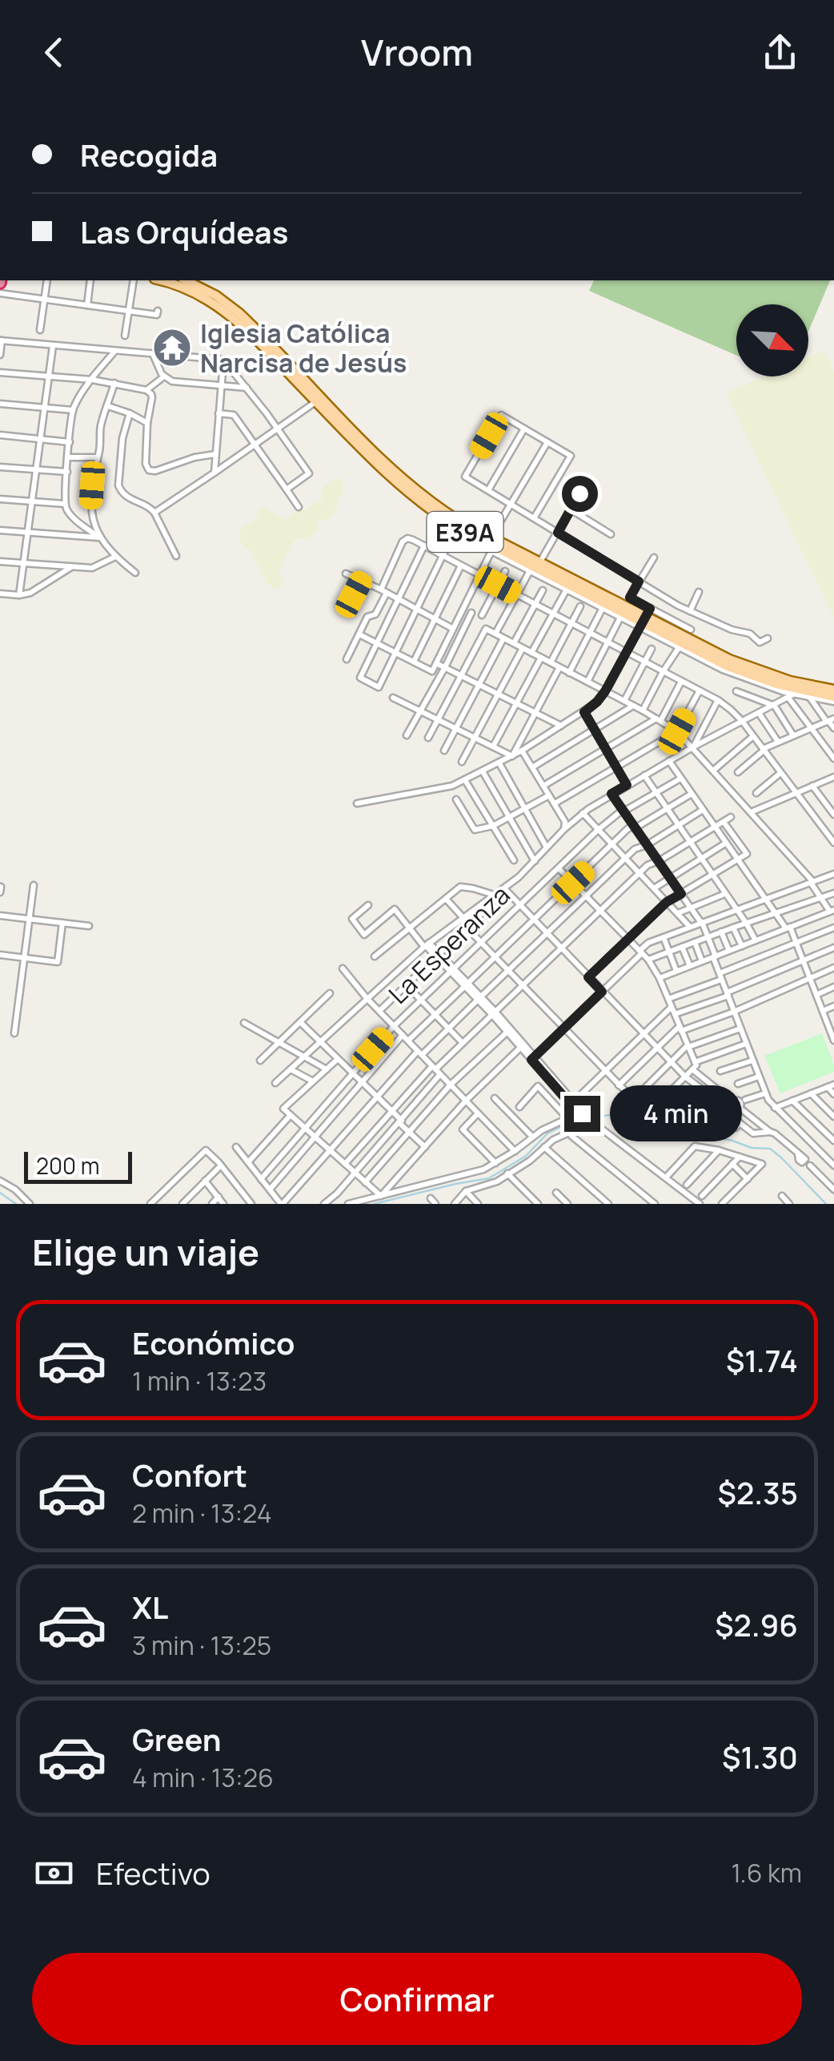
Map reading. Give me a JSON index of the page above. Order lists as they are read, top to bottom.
{
  "streets": {
    "main road": ["E39A"],
    "street": ["La Esperanza"]
  },
  "crossings": [
    ["E39A", "La Esperanza"]
  ],
  "places": {
    "temple": ["Iglesia Católica Narcisa de Jesús"]
  },
  "scale_bar": "200 m",
  "north": "bottom right",
  "page": {
    "header": "Vroom",
    "banner": ["Recogida", "Las Orquídeas"],
    "bubble": "4 min",
    "scale": "200 m",
    "heading": "Elige un viaje",
    "list": [
      {
        "name": "Económico",
        "note": "1 min · 13:23",
        "value": "$1.74"
      },
      {
        "name": "Confort",
        "note": "2 min · 13:24",
        "value": "$2.35"
      },
      {
        "name": "XL",
        "note": "3 min · 13:25",
        "value": "$2.96"
      },
      {
        "name": "Green",
        "note": "4 min · 13:26",
        "value": "$1.30"
      }
    ],
    "pay": ["Efectivo", "1.6 km"],
    "buttons": "Confirmar"
  }
}
